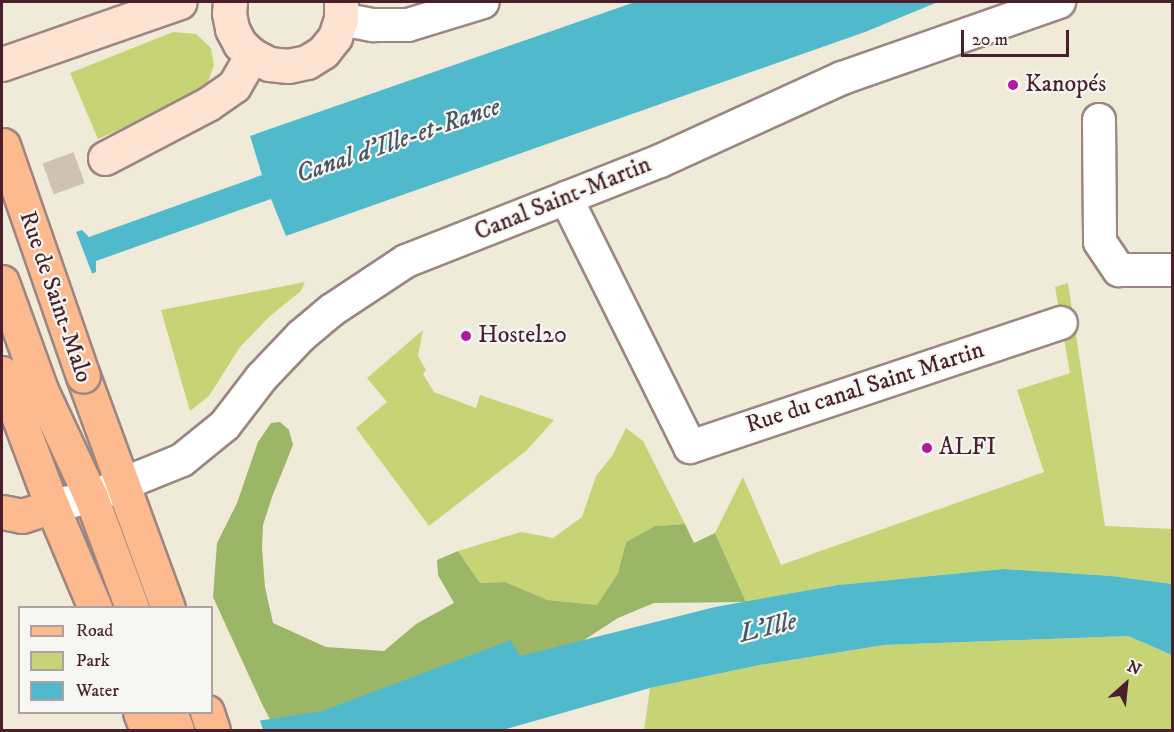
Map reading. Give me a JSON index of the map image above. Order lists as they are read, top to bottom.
{
  "streets": {
    "main road": ["Rue de Saint-Malo"],
    "street": ["Canal Saint-Martin", "Rue du canal Saint Martin"]
  },
  "crossings": [
    ["Canal Saint-Martin", "Rue de Saint-Malo"],
    ["Canal Saint-Martin", "Rue du canal Saint Martin"]
  ],
  "water": ["Canal d'Ille-et-Rance", "L'Ille"],
  "places": ["Kanopés", "Hostel20", "ALFI"],
  "legend": ["Road", "Park", "Water"],
  "scale_bar": "20 m",
  "north": "top right"
}
